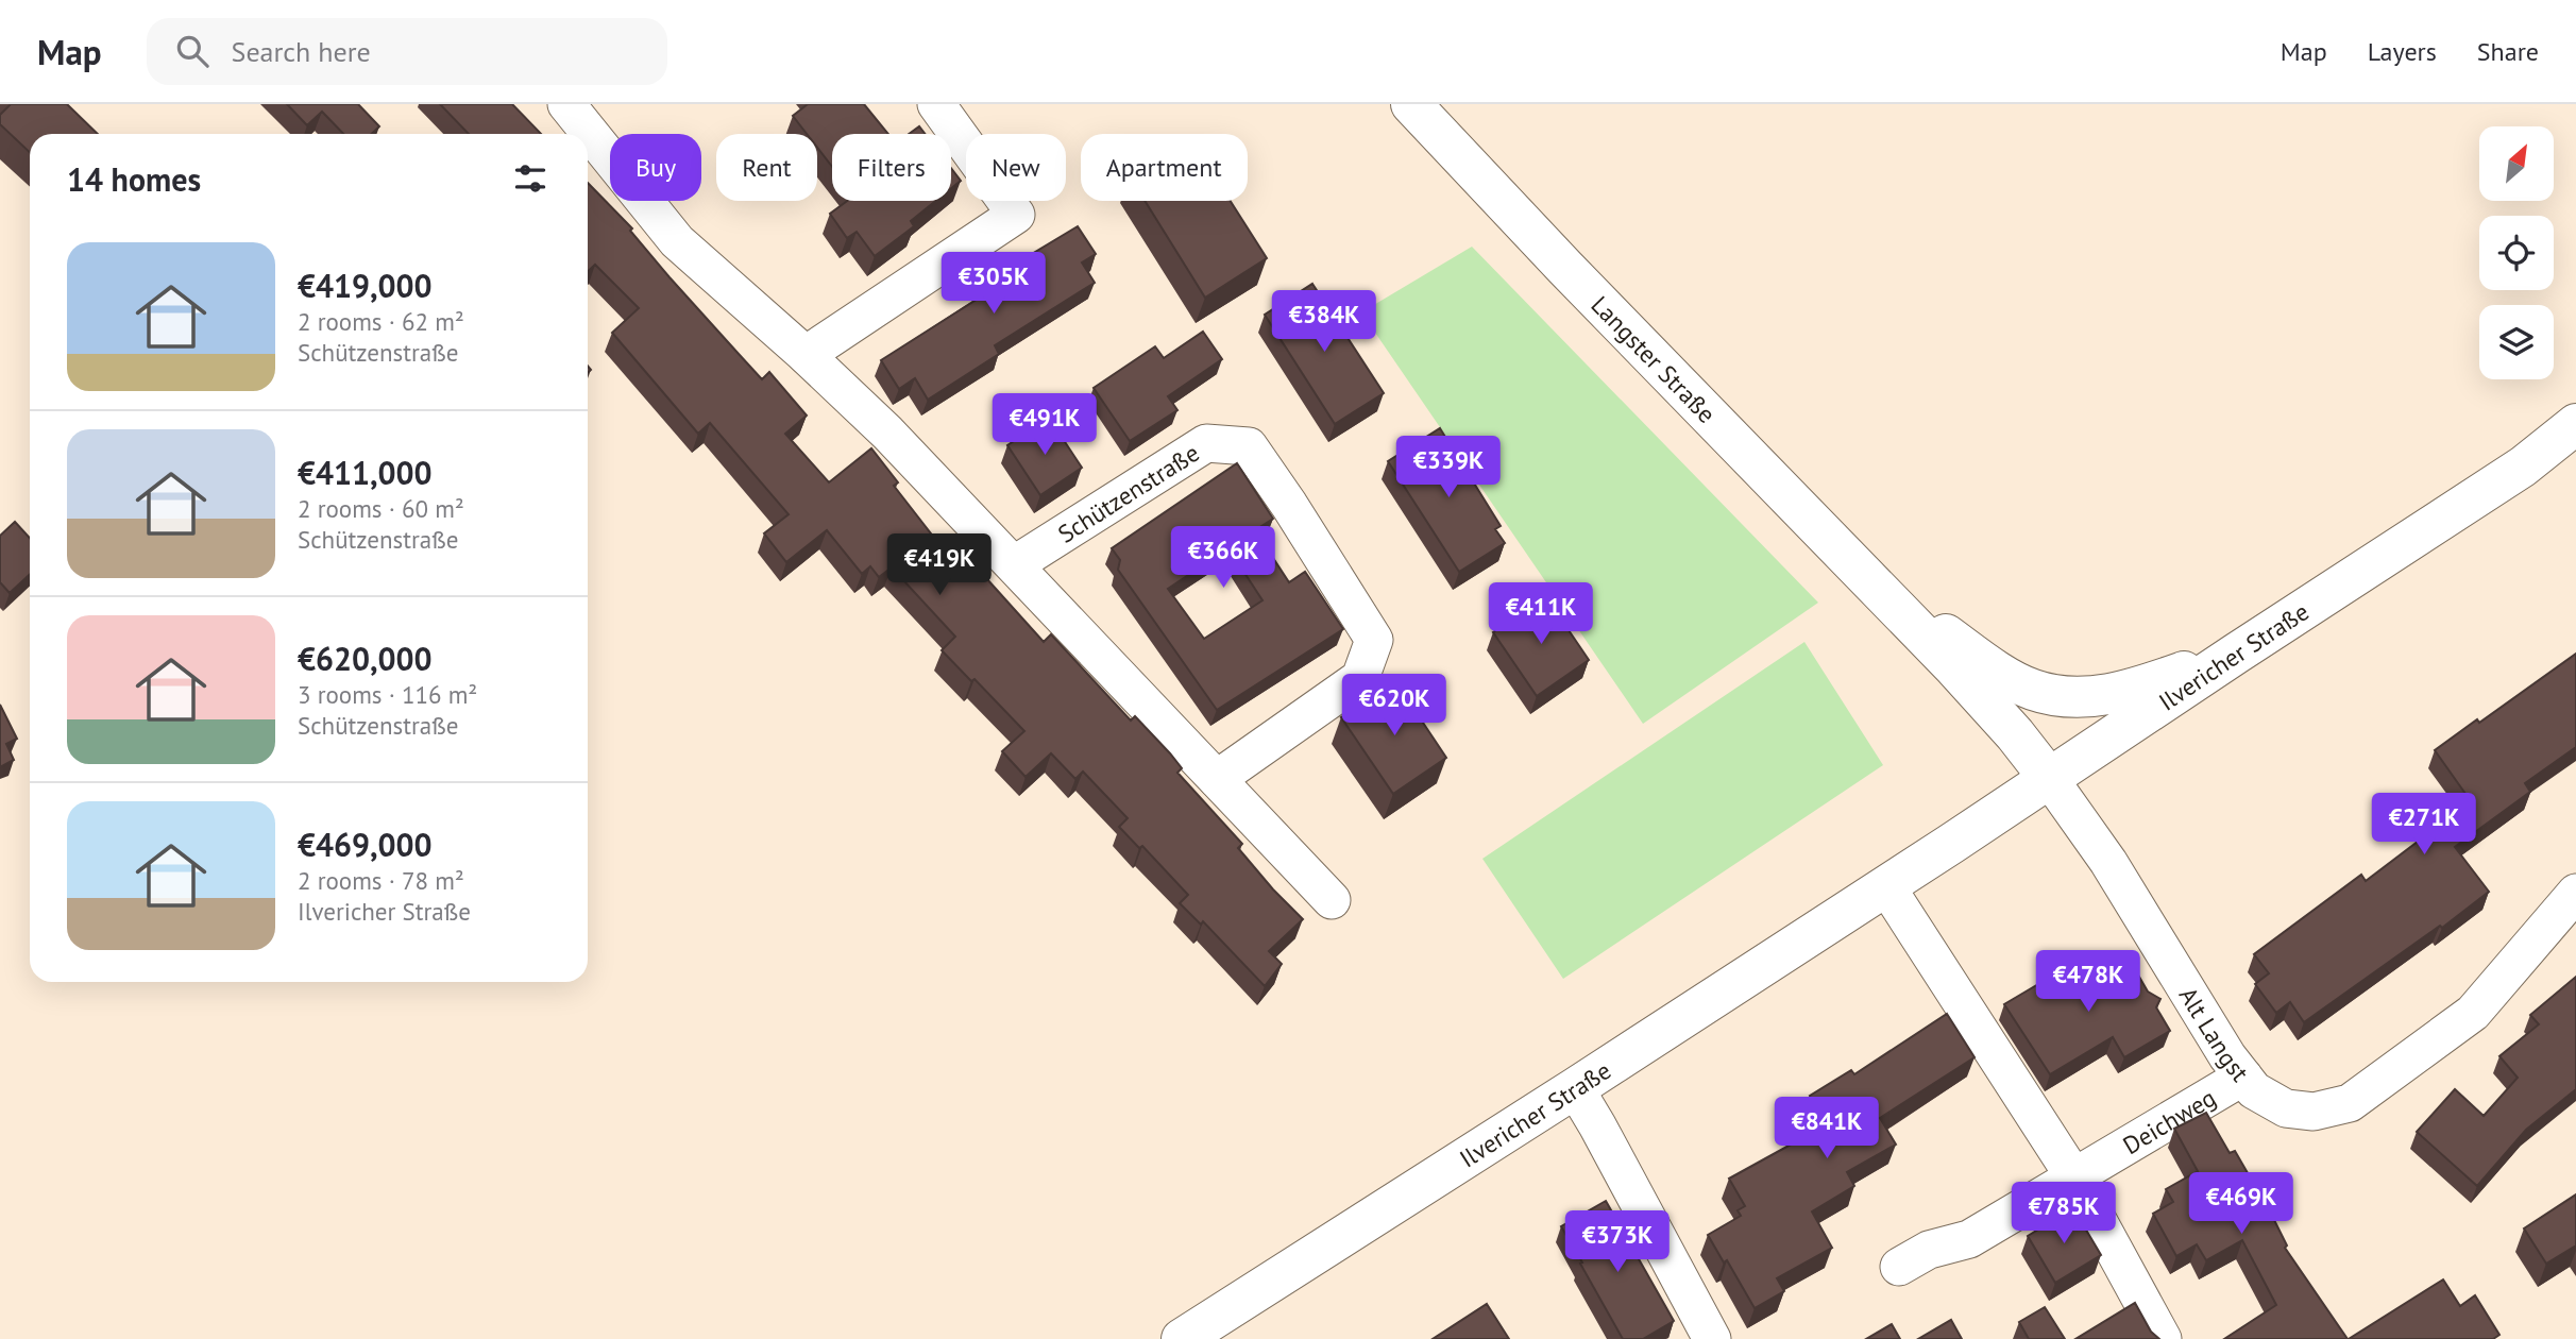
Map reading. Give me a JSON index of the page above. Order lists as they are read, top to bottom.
{
  "streets": {
    "street": [
      "Langster Straße",
      "Schützenstraße",
      "Ilvericher Straße",
      "Alt Langst",
      "Deichweg"
    ]
  },
  "crossings": [
    ["Langster Straße", "Ilvericher Straße"],
    ["Langster Straße", "Alt Langst"],
    ["Ilvericher Straße", "Alt Langst"],
    ["Alt Langst", "Deichweg"]
  ],
  "north": "top right",
  "page": {
    "header": "Map",
    "search": "Search here",
    "nav": ["Map", "Layers", "Share"],
    "chip": [
      "Buy",
      "Rent",
      "Filters",
      "New",
      "Apartment"
    ],
    "heading": "14 homes",
    "list": [
      {
        "name": "€419,000",
        "note": "2 rooms · 62 m² · Schützenstraße"
      },
      {
        "name": "€411,000",
        "note": "2 rooms · 60 m² · Schützenstraße"
      },
      {
        "name": "€620,000",
        "note": "3 rooms · 116 m² · Schützenstraße"
      },
      {
        "name": "€469,000",
        "note": "2 rooms · 78 m² · Ilvericher Straße"
      }
    ],
    "price": [
      "€305K",
      "€384K",
      "€491K",
      "€339K",
      "€366K",
      "€419K",
      "€411K",
      "€620K",
      "€271K",
      "€478K",
      "€841K",
      "€469K",
      "€785K",
      "€373K"
    ]
  }
}
